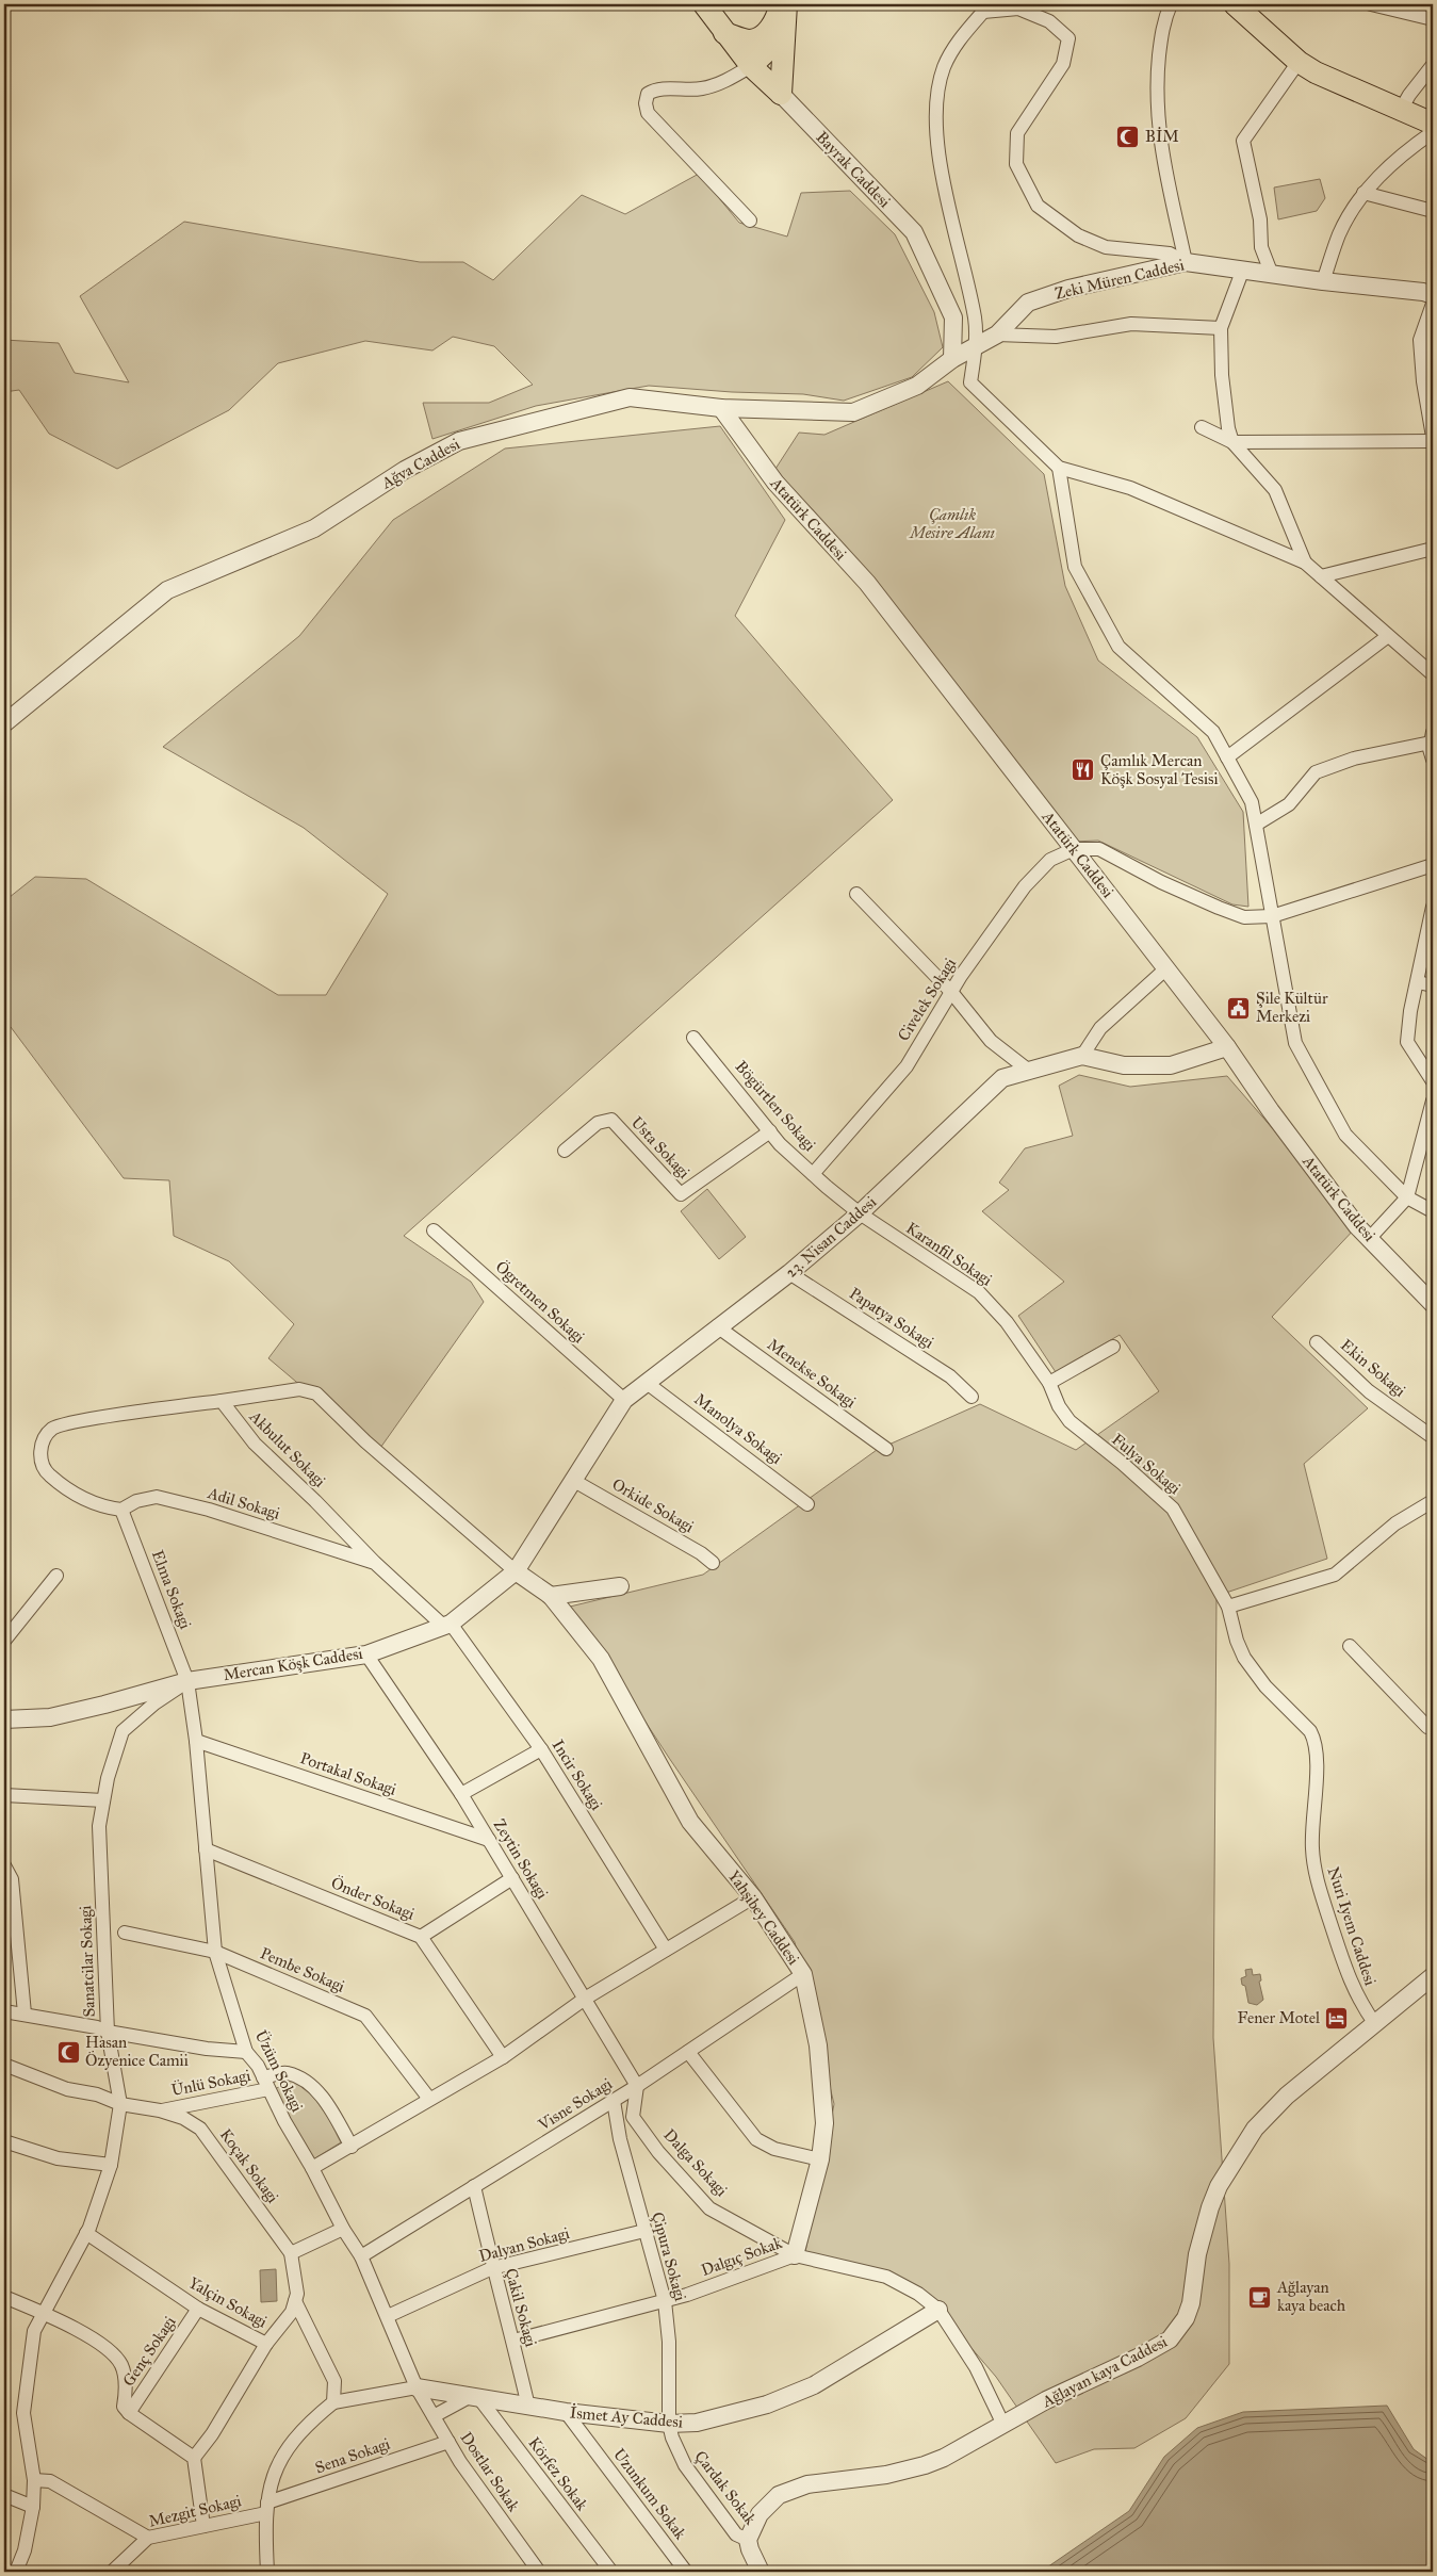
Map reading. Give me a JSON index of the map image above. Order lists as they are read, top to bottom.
{
  "streets": {
    "main road": ["Bayrak Caddesi"],
    "street": [
      "Zeki Müren Caddesi",
      "Ağva Caddesi",
      "Atatürk Caddesi",
      "Civelek Sokagi",
      "Bögürtlen Sokagi",
      "Usta Sokagi",
      "23. Nisan Caddesi",
      "Karanfil Sokagi",
      "Ögretmen Sokagi",
      "Papatya Sokagi",
      "Ekin Sokagi",
      "Menekse Sokagi",
      "Manolya Sokagi",
      "Akbulut Sokagi",
      "Fulya Sokagi",
      "Adil Sokagi",
      "Orkide Sokagi",
      "Elma Sokagi",
      "Mercan Köşk Caddesi",
      "Portakal Sokagi",
      "Incir Sokagi",
      "Zeytin Sokagi",
      "Önder Sokagi",
      "Yahşibey Caddesi",
      "Nuri Iyem Caddesi",
      "Sanatcilar Sokagi",
      "Pembe Sokagi",
      "Üzüm Sokagi",
      "Ünlü Sokagi",
      "Visne Sokagi",
      "Dalga Sokagi",
      "Koçak Sokagi",
      "Dalyan Sokagi",
      "Çipura Sokagi",
      "Dalgıç Sokak",
      "Yalçin Sokagi",
      "Çakil Sokagi",
      "Genç Sokagi",
      "Ağlayan kaya Caddesi",
      "İsmet Ay Caddesi",
      "Sena Sokagi",
      "Dostlar Sokak",
      "Körfez Sokak",
      "Çardak Sokak",
      "Uzunkum Sokak",
      "Mezgit Sokagi"
    ]
  },
  "crossings": [
    ["Bayrak Caddesi", "Zeki Müren Caddesi"],
    ["Bayrak Caddesi", "Ağva Caddesi"],
    ["Zeki Müren Caddesi", "Ağva Caddesi"],
    ["Ağva Caddesi", "Atatürk Caddesi"],
    ["Atatürk Caddesi", "Civelek Sokagi"],
    ["Atatürk Caddesi", "23. Nisan Caddesi"],
    ["Civelek Sokagi", "Bögürtlen Sokagi"],
    ["Bögürtlen Sokagi", "Usta Sokagi"],
    ["Bögürtlen Sokagi", "23. Nisan Caddesi"],
    ["Bögürtlen Sokagi", "Karanfil Sokagi"],
    ["23. Nisan Caddesi", "Karanfil Sokagi"],
    ["23. Nisan Caddesi", "Ögretmen Sokagi"],
    ["23. Nisan Caddesi", "Papatya Sokagi"],
    ["23. Nisan Caddesi", "Menekse Sokagi"],
    ["23. Nisan Caddesi", "Manolya Sokagi"],
    ["23. Nisan Caddesi", "Orkide Sokagi"],
    ["23. Nisan Caddesi", "Mercan Köşk Caddesi"],
    ["Karanfil Sokagi", "Fulya Sokagi"],
    ["Akbulut Sokagi", "Adil Sokagi"],
    ["Akbulut Sokagi", "Mercan Köşk Caddesi"],
    ["Akbulut Sokagi", "Incir Sokagi"],
    ["Fulya Sokagi", "Nuri Iyem Caddesi"],
    ["Adil Sokagi", "Elma Sokagi"],
    ["Elma Sokagi", "Mercan Köşk Caddesi"],
    ["Elma Sokagi", "Sanatcilar Sokagi"],
    ["Elma Sokagi", "Üzüm Sokagi"],
    ["Mercan Köşk Caddesi", "Incir Sokagi"],
    ["Mercan Köşk Caddesi", "Zeytin Sokagi"],
    ["Mercan Köşk Caddesi", "Sanatcilar Sokagi"],
    ["Mercan Köşk Caddesi", "Üzüm Sokagi"],
    ["Portakal Sokagi", "Zeytin Sokagi"],
    ["Portakal Sokagi", "Üzüm Sokagi"],
    ["Zeytin Sokagi", "Visne Sokagi"],
    ["Zeytin Sokagi", "Dalga Sokagi"],
    ["Önder Sokagi", "Üzüm Sokagi"],
    ["Yahşibey Caddesi", "Visne Sokagi"],
    ["Yahşibey Caddesi", "Dalga Sokagi"],
    ["Yahşibey Caddesi", "Dalgıç Sokak"],
    ["Nuri Iyem Caddesi", "Ağlayan kaya Caddesi"],
    ["Sanatcilar Sokagi", "Üzüm Sokagi"],
    ["Sanatcilar Sokagi", "Koçak Sokagi"],
    ["Sanatcilar Sokagi", "Yalçin Sokagi"],
    ["Pembe Sokagi", "Üzüm Sokagi"],
    ["Üzüm Sokagi", "Ünlü Sokagi"],
    ["Üzüm Sokagi", "Visne Sokagi"],
    ["Üzüm Sokagi", "Dalyan Sokagi"],
    ["Üzüm Sokagi", "İsmet Ay Caddesi"],
    ["Üzüm Sokagi", "Dostlar Sokak"],
    ["Ünlü Sokagi", "Koçak Sokagi"],
    ["Visne Sokagi", "Dalga Sokagi"],
    ["Visne Sokagi", "Çipura Sokagi"],
    ["Visne Sokagi", "Çakil Sokagi"],
    ["Dalga Sokagi", "Dalgıç Sokak"],
    ["Dalyan Sokagi", "Çipura Sokagi"],
    ["Dalyan Sokagi", "Çakil Sokagi"],
    ["Çipura Sokagi", "Dalgıç Sokak"],
    ["Çipura Sokagi", "İsmet Ay Caddesi"],
    ["Çipura Sokagi", "Çardak Sokak"],
    ["Dalgıç Sokak", "Çakil Sokagi"],
    ["Dalgıç Sokak", "Ağlayan kaya Caddesi"],
    ["Dalgıç Sokak", "İsmet Ay Caddesi"],
    ["Yalçin Sokagi", "Genç Sokagi"],
    ["Çakil Sokagi", "İsmet Ay Caddesi"],
    ["Ağlayan kaya Caddesi", "Çardak Sokak"],
    ["İsmet Ay Caddesi", "Dostlar Sokak"],
    ["İsmet Ay Caddesi", "Körfez Sokak"],
    ["İsmet Ay Caddesi", "Çardak Sokak"],
    ["İsmet Ay Caddesi", "Uzunkum Sokak"],
    ["Sena Sokagi", "Dostlar Sokak"],
    ["Sena Sokagi", "Mezgit Sokagi"]
  ],
  "parks": ["Çamlık Mesire Alanı"],
  "places": {
    "mosque": ["BİM", "Hasan Özyenice Camii"],
    "restaurant": ["Çamlık Mercan Köşk Sosyal Tesisi"],
    "public building": ["Şile Kültür Merkezi"],
    "hotel": ["Fener Motel"],
    "cafe": ["Ağlayan kaya beach"]
  }
}
